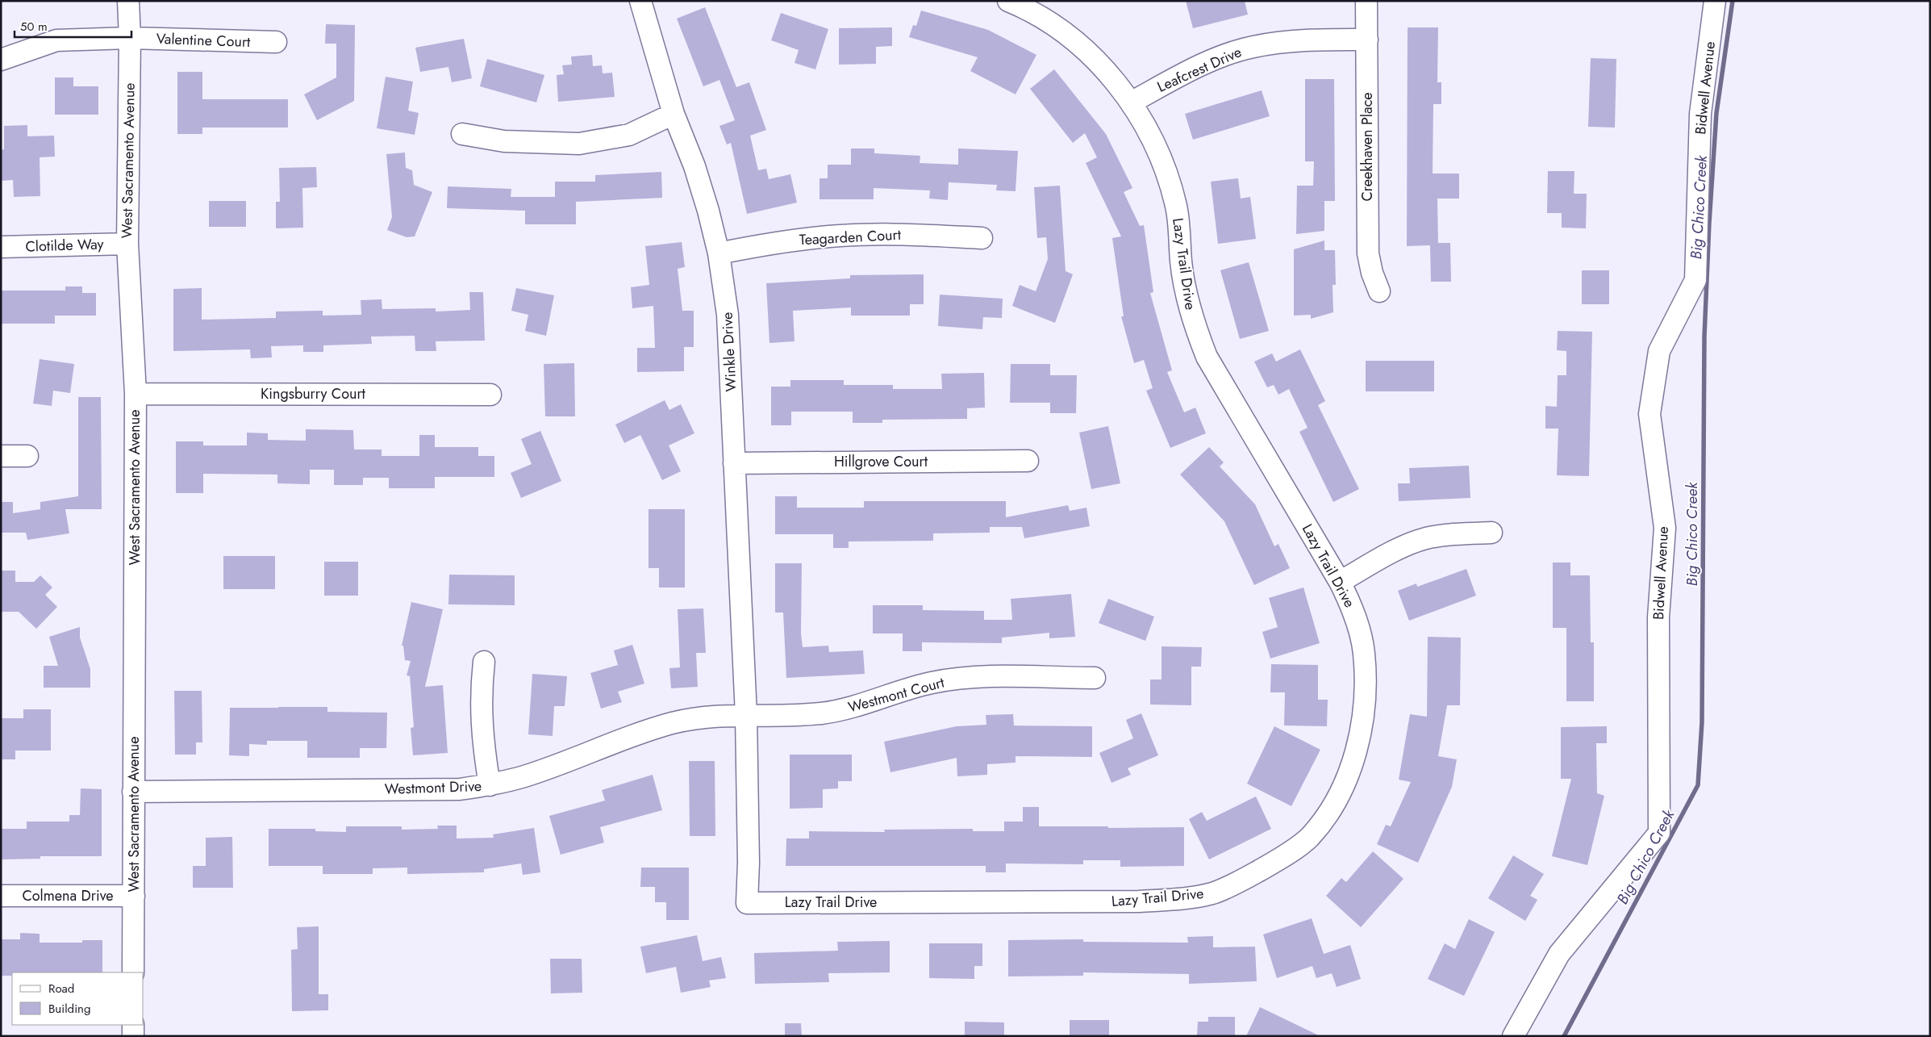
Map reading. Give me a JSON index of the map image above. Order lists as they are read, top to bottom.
{
  "streets": {
    "street": [
      "Valentine Court",
      "Leafcrest Drive",
      "Bidwell Avenue",
      "Creekhaven Place",
      "West Sacramento Avenue",
      "Teagarden Court",
      "Clotilde Way",
      "Lazy Trail Drive",
      "Winkle Drive",
      "Kingsburry Court",
      "Hillgrove Court",
      "Westmont Court",
      "Westmont Drive",
      "Colmena Drive"
    ]
  },
  "crossings": [
    ["Valentine Court", "West Sacramento Avenue"],
    ["Leafcrest Drive", "Creekhaven Place"],
    ["Leafcrest Drive", "Lazy Trail Drive"],
    ["West Sacramento Avenue", "Clotilde Way"],
    ["West Sacramento Avenue", "Kingsburry Court"],
    ["West Sacramento Avenue", "Westmont Drive"],
    ["West Sacramento Avenue", "Colmena Drive"],
    ["Teagarden Court", "Winkle Drive"],
    ["Lazy Trail Drive", "Winkle Drive"],
    ["Lazy Trail Drive", "Westmont Court"],
    ["Lazy Trail Drive", "Westmont Drive"],
    ["Winkle Drive", "Hillgrove Court"],
    ["Winkle Drive", "Westmont Court"],
    ["Winkle Drive", "Westmont Drive"],
    ["Westmont Court", "Westmont Drive"]
  ],
  "water": ["Big Chico Creek"],
  "legend": ["Road", "Building"],
  "scale_bar": "50 m"
}
